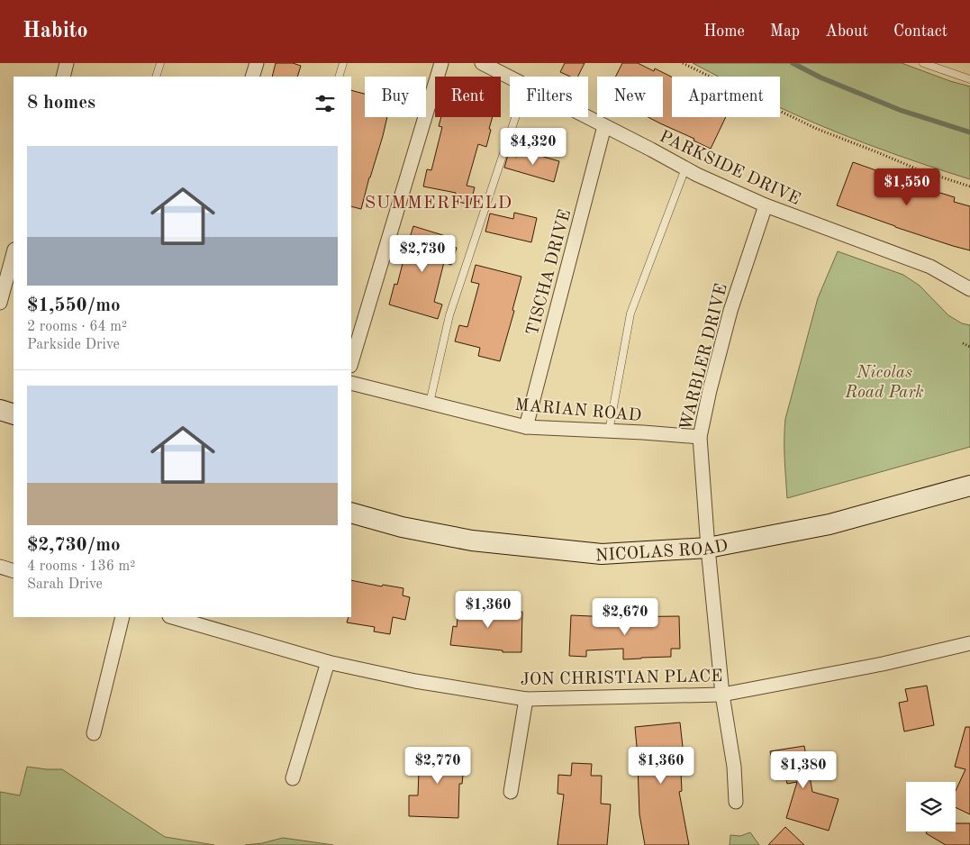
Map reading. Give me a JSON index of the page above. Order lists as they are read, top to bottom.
{
  "streets": {
    "main road": ["NICOLAS ROAD"],
    "street": [
      "PARKSIDE DRIVE",
      "TISCHA DRIVE",
      "WARBLER DRIVE",
      "MARIAN ROAD",
      "JON CHRISTIAN PLACE"
    ]
  },
  "crossings": [
    ["PARKSIDE DRIVE", "TISCHA DRIVE"],
    ["PARKSIDE DRIVE", "WARBLER DRIVE"],
    ["TISCHA DRIVE", "MARIAN ROAD"],
    ["WARBLER DRIVE", "MARIAN ROAD"],
    ["WARBLER DRIVE", "NICOLAS ROAD"],
    ["WARBLER DRIVE", "JON CHRISTIAN PLACE"]
  ],
  "districts": ["SUMMERFIELD"],
  "parks": ["Nicolas Road Park"],
  "page": {
    "header": "Habito",
    "nav": [
      "Home",
      "Map",
      "About",
      "Contact"
    ],
    "chip": [
      "Buy",
      "Rent",
      "Filters",
      "New",
      "Apartment"
    ],
    "heading": "8 homes",
    "price": [
      "$4,320",
      "$1,550",
      "$2,730",
      "$1,360",
      "$2,670",
      "$2,770",
      "$1,360",
      "$1,380"
    ],
    "list": [
      {
        "name": "$1,550/mo",
        "note": "2 rooms · 64 m² · Parkside Drive"
      },
      {
        "name": "$2,730/mo",
        "note": "4 rooms · 136 m² · Sarah Drive"
      }
    ]
  }
}
